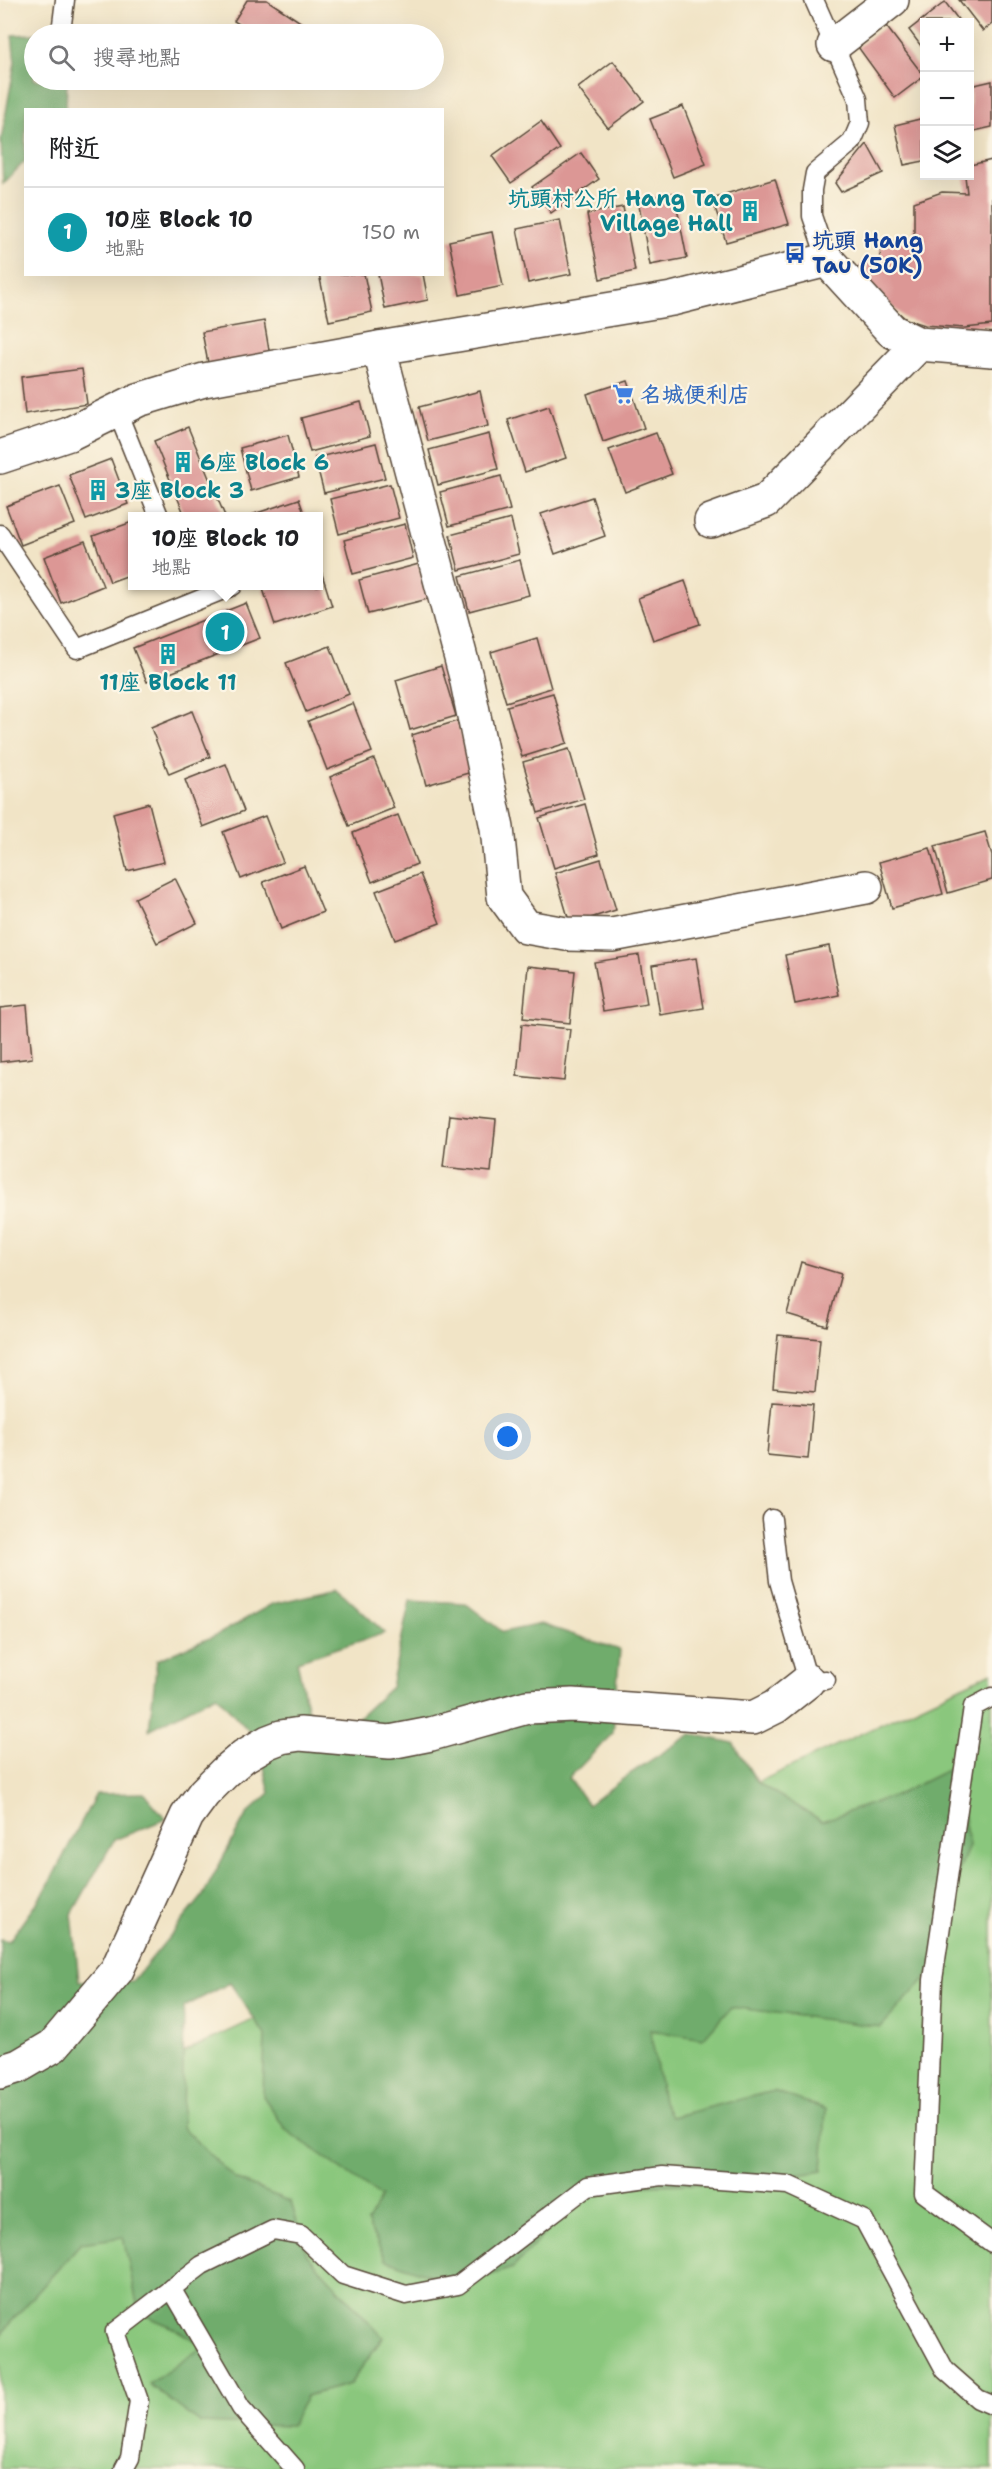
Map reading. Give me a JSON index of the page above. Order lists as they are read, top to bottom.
{
  "places": {
    "building": [
      "坑頭村公所 Hang Tao Village Hall",
      "6座 Block 6",
      "3座 Block 3",
      "11座 Block 11"
    ],
    "bus stop": ["坑頭 Hang Tau (50K)"],
    "supermarket": ["名城便利店"]
  },
  "page": {
    "map_buttons": ["+", "−"],
    "search": "搜尋地點",
    "heading": "附近",
    "list": [
      {
        "mark": "1",
        "name": "10座 Block 10",
        "note": "地點",
        "value": "150 m"
      }
    ],
    "popup": ["10座 Block 10", "地點"],
    "pins": "1"
  }
}
